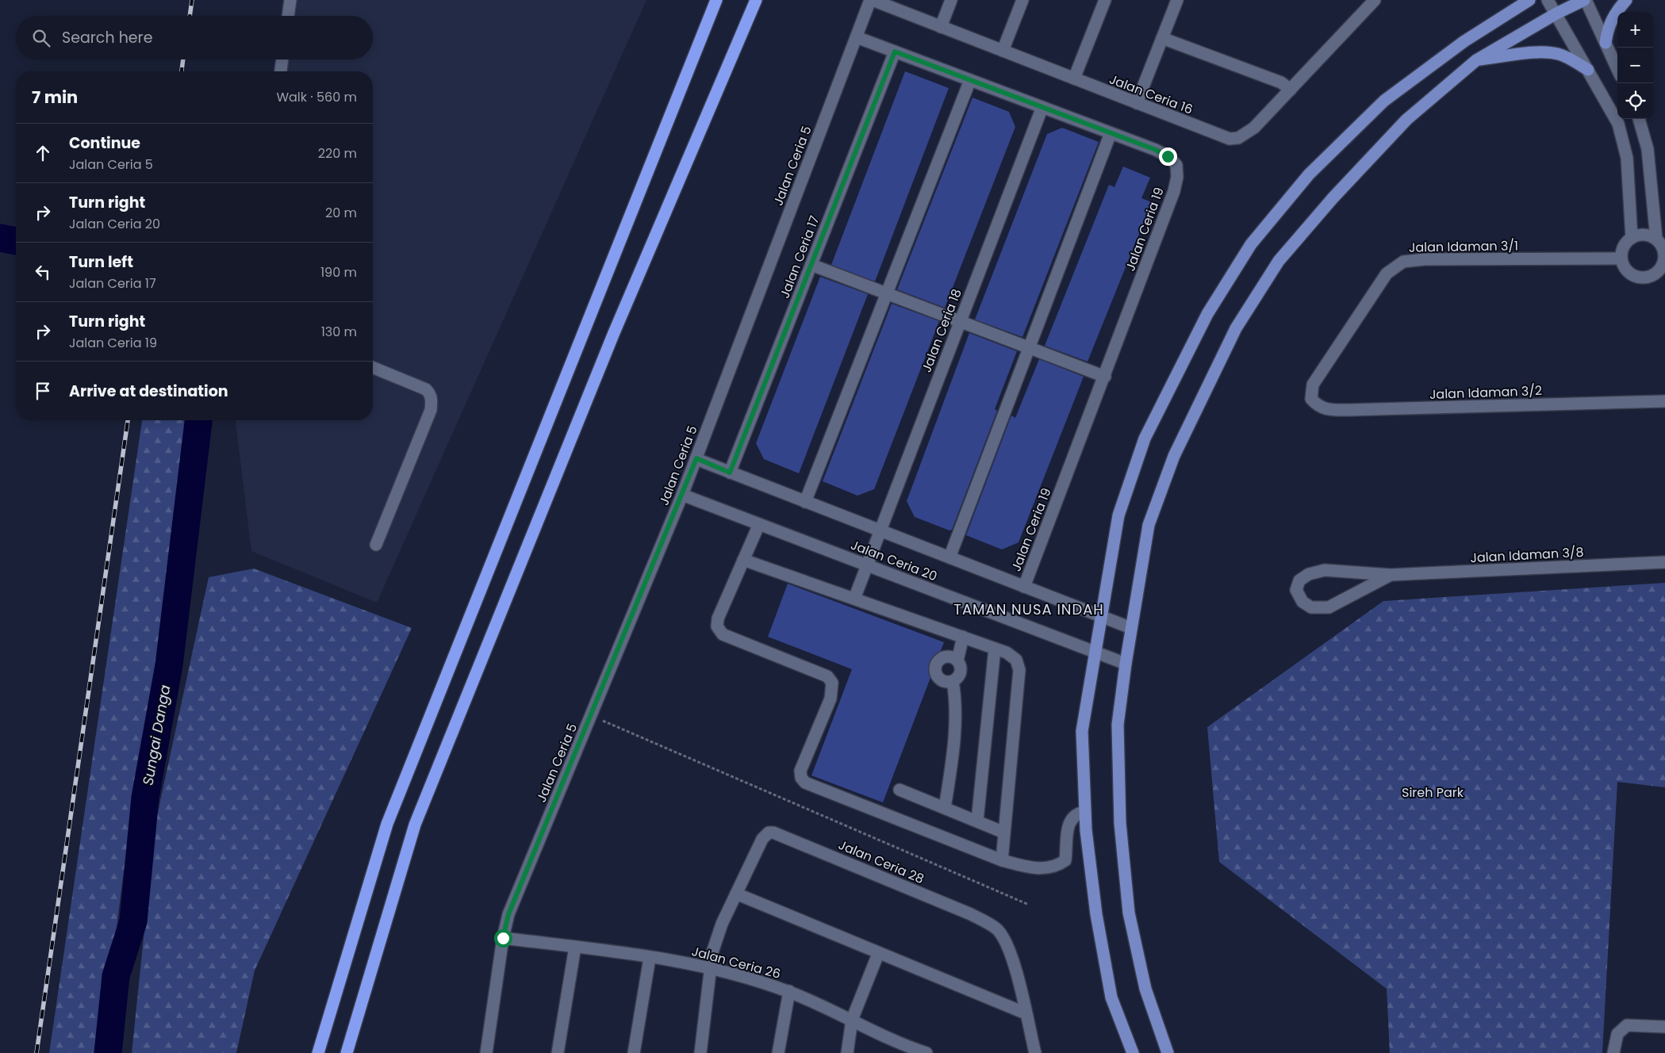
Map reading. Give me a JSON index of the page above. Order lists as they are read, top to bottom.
{
  "streets": {
    "street": [
      "Jalan Ceria 16",
      "Jalan Ceria 5",
      "Jalan Ceria 19",
      "Jalan Idaman 3/1",
      "Jalan Ceria 17",
      "Jalan Ceria 18",
      "Jalan Idaman 3/2",
      "Jalan Idaman 3/8",
      "Jalan Ceria 20",
      "Jalan Ceria 28",
      "Jalan Ceria 26"
    ]
  },
  "crossings": [
    ["Jalan Ceria 16", "Jalan Ceria 5"],
    ["Jalan Ceria 5", "Jalan Ceria 19"],
    ["Jalan Ceria 5", "Jalan Ceria 20"],
    ["Jalan Ceria 5", "Jalan Ceria 26"],
    ["Jalan Ceria 19", "Jalan Ceria 17"],
    ["Jalan Ceria 19", "Jalan Ceria 18"],
    ["Jalan Ceria 19", "Jalan Ceria 20"],
    ["Jalan Idaman 3/1", "Jalan Idaman 3/2"],
    ["Jalan Ceria 17", "Jalan Ceria 20"],
    ["Jalan Ceria 18", "Jalan Ceria 20"],
    ["Jalan Ceria 28", "Jalan Ceria 26"]
  ],
  "districts": ["TAMAN NUSA INDAH"],
  "water": ["Sungai Danga"],
  "parks": ["Sireh Park"],
  "page": {
    "map_buttons": ["+", "−"],
    "search": "Search here",
    "heading": ["7 min", "Walk · 560 m"],
    "list": [
      ["Continue", "Jalan Ceria 5", "220 m"],
      ["Turn right", "Jalan Ceria 20", "20 m"],
      ["Turn left", "Jalan Ceria 17", "190 m"],
      ["Turn right", "Jalan Ceria 19", "130 m"],
      "Arrive at destination"
    ]
  }
}
